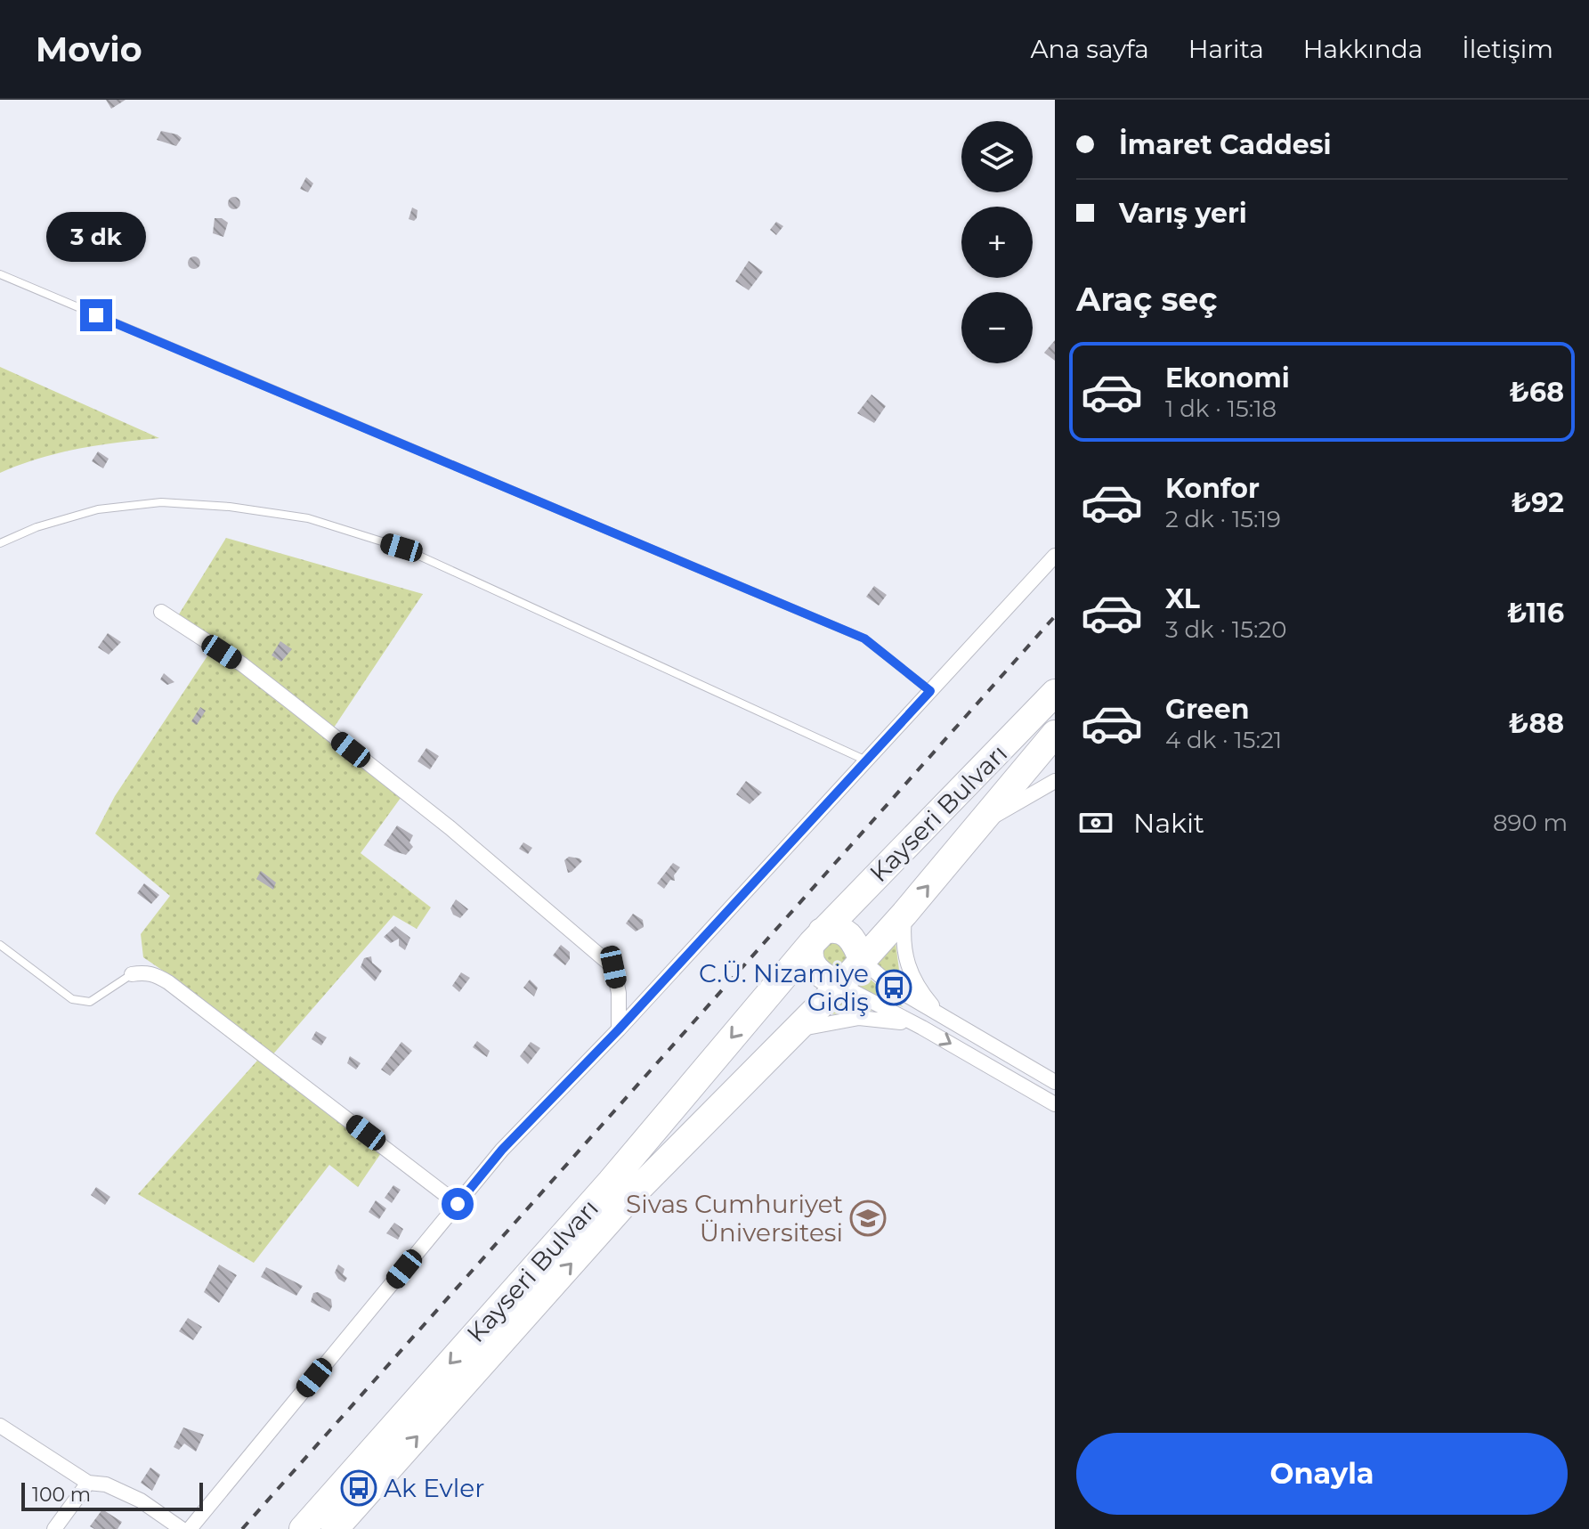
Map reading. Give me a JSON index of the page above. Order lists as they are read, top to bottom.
{
  "streets": {
    "highway": ["Kayseri Bulvarı"]
  },
  "places": {
    "bus stop": ["C.Ü. Nizamiye Gidiş", "Ak Evler"],
    "school or university": ["Sivas Cumhuriyet Üniversitesi"]
  },
  "scale_bar": "100 m",
  "page": {
    "header": "Movio",
    "nav": [
      "Ana sayfa",
      "Harita",
      "Hakkında",
      "İletişim"
    ],
    "banner": ["İmaret Caddesi", "Varış yeri"],
    "map_buttons": ["+", "−"],
    "bubble": "3 dk",
    "heading": "Araç seç",
    "list": [
      {
        "name": "Ekonomi",
        "note": "1 dk · 15:18",
        "value": "₺68"
      },
      {
        "name": "Konfor",
        "note": "2 dk · 15:19",
        "value": "₺92"
      },
      {
        "name": "XL",
        "note": "3 dk · 15:20",
        "value": "₺116"
      },
      {
        "name": "Green",
        "note": "4 dk · 15:21",
        "value": "₺88"
      }
    ],
    "pay": ["Nakit", "890 m"],
    "buttons": "Onayla",
    "scale": "100 m"
  }
}
